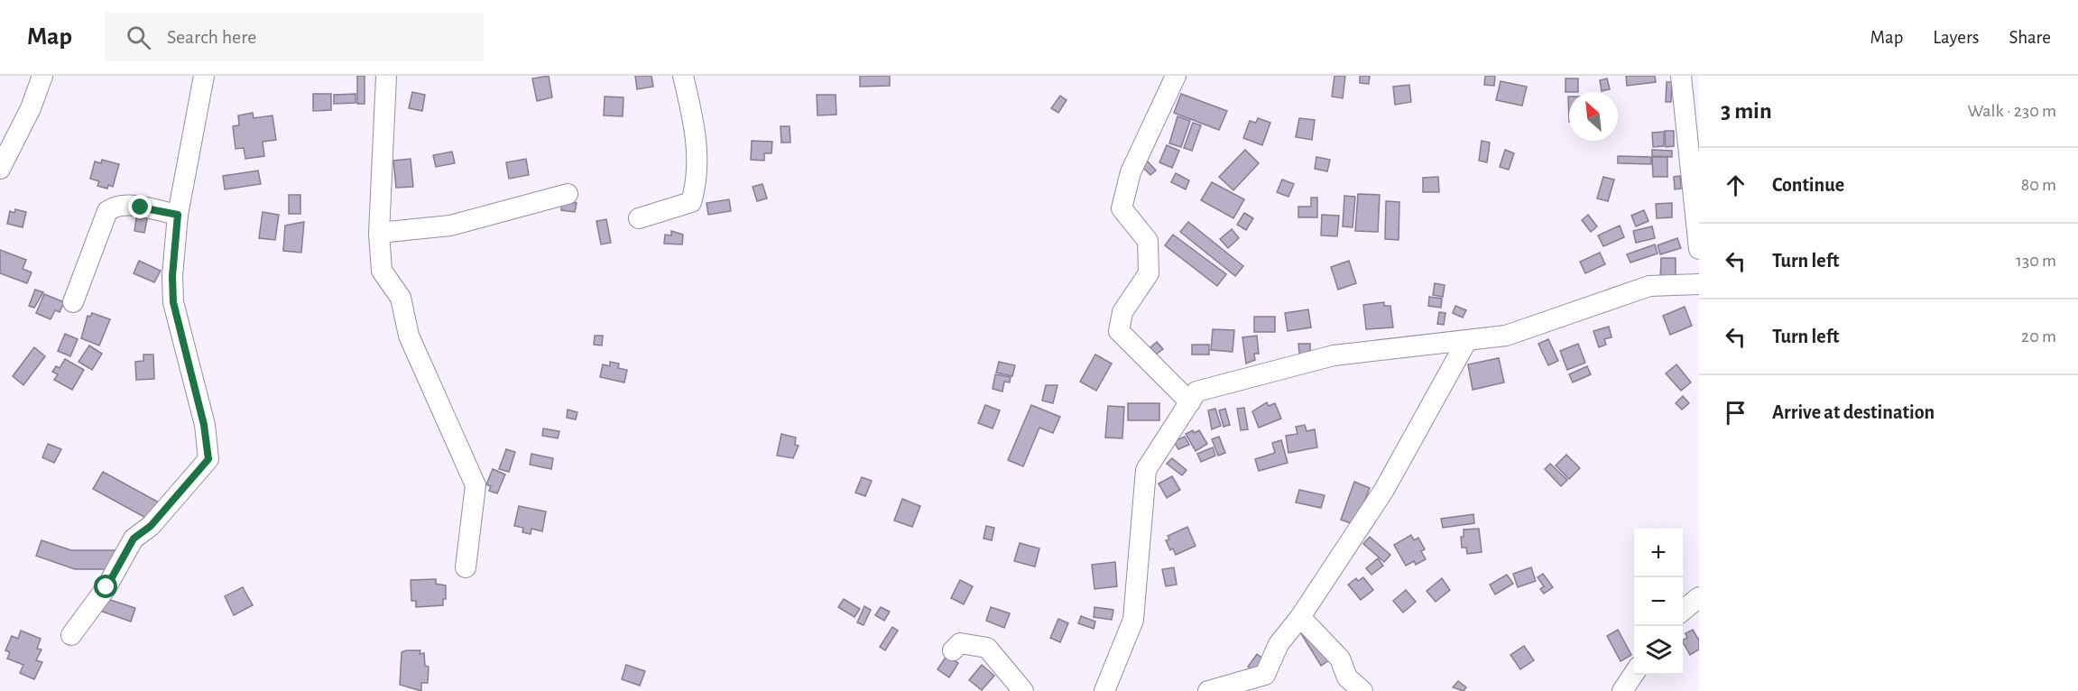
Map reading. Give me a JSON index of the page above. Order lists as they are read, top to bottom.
{
  "north": "top left",
  "page": {
    "header": "Map",
    "search": "Search here",
    "nav": ["Map", "Layers", "Share"],
    "heading": ["3 min", "Walk · 230 m"],
    "list": [
      ["Continue", "80 m"],
      ["Turn left", "130 m"],
      ["Turn left", "20 m"],
      "Arrive at destination"
    ],
    "map_buttons": ["+", "−"]
  }
}
